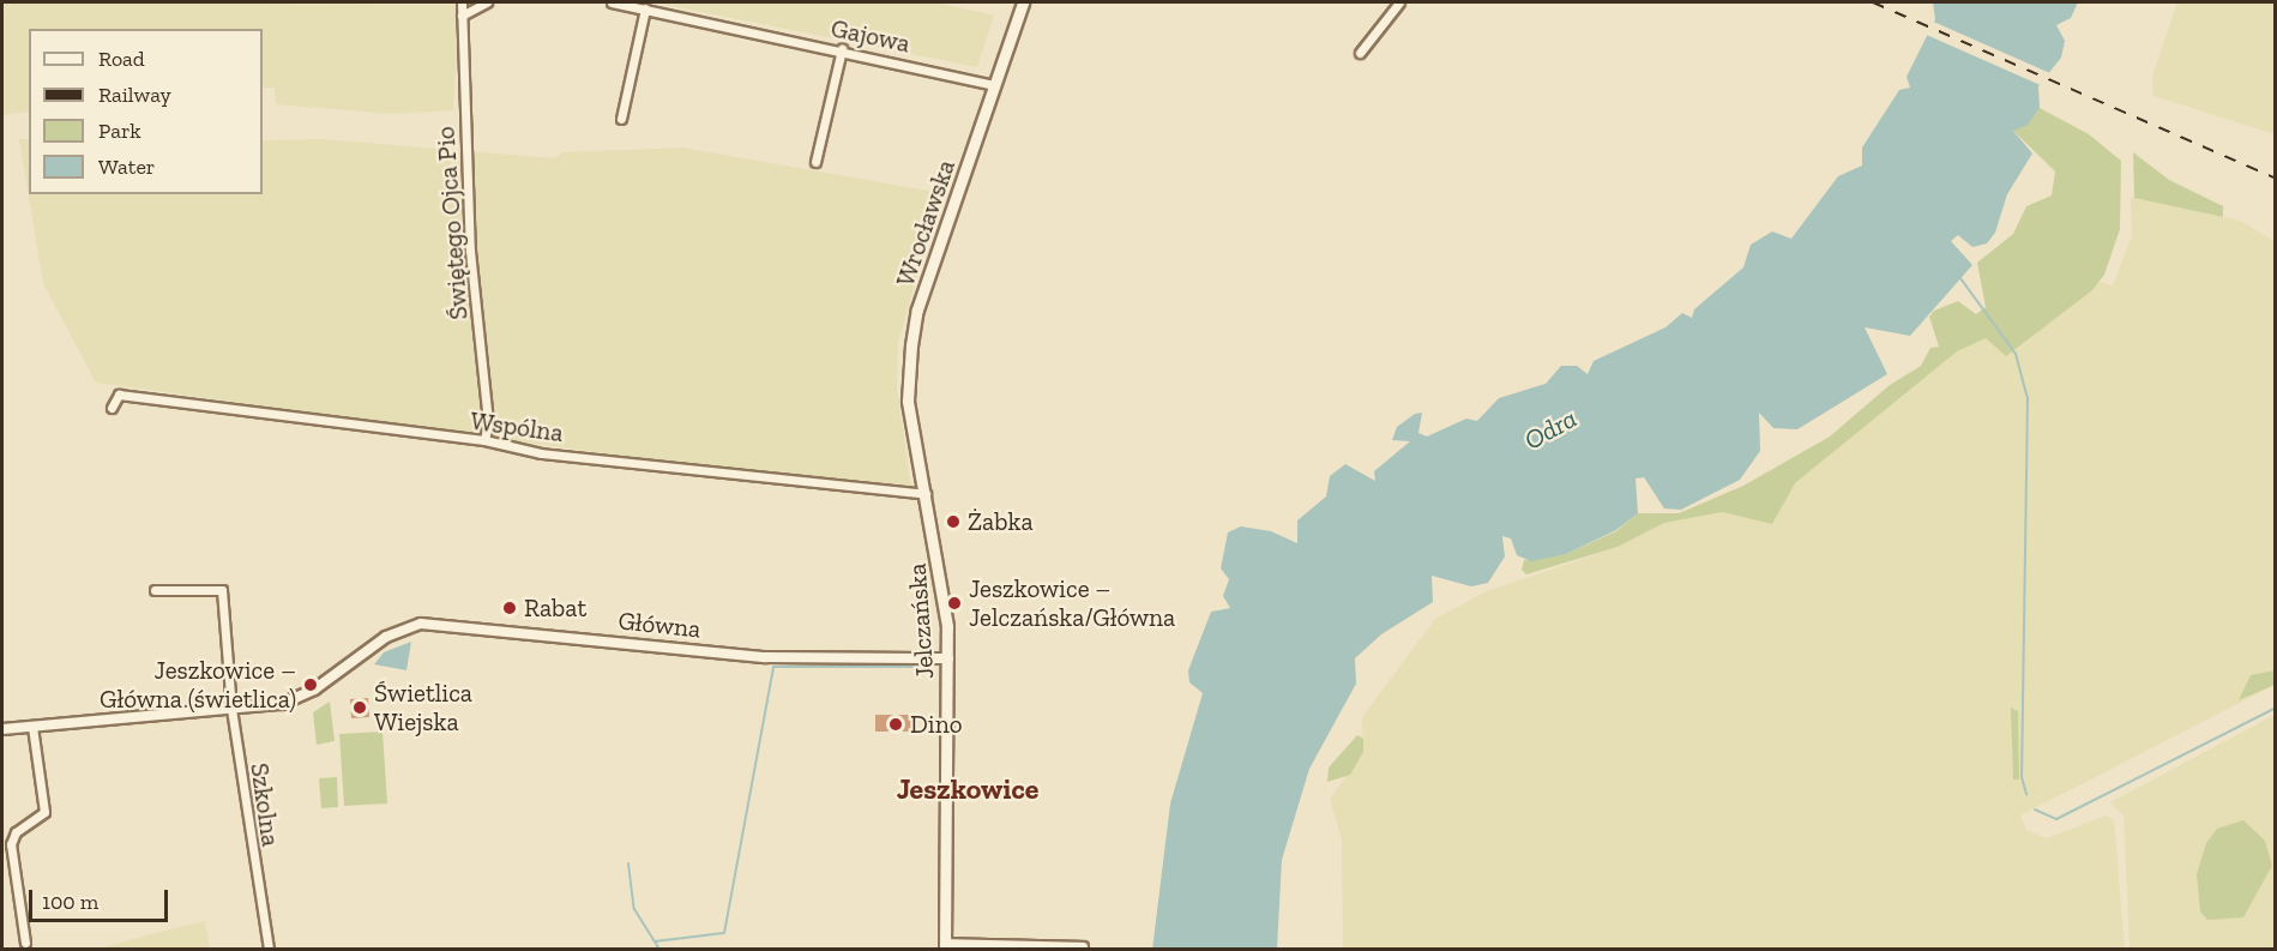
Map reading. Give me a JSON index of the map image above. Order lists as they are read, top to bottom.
{
  "streets": {
    "main road": ["Wrocławska", "Jelczańska"],
    "street": [
      "Gajowa",
      "Świętego Ojca Pio",
      "Wspólna",
      "Główna",
      "Szkolna"
    ]
  },
  "crossings": [
    ["Gajowa", "Wrocławska"],
    ["Świętego Ojca Pio", "Wspólna"],
    ["Wrocławska", "Jelczańska"],
    ["Wspólna", "Jelczańska"],
    ["Jelczańska", "Główna"],
    ["Główna", "Szkolna"]
  ],
  "districts": ["Jeszkowice"],
  "water": ["Odra"],
  "places": [
    "Żabka",
    "Jeszkowice – Jelczańska/Główna",
    "Rabat",
    "Jeszkowice – Główna (świetlica)",
    "Świetlica Wiejska",
    "Dino"
  ],
  "legend": [
    "Road",
    "Railway",
    "Park",
    "Water"
  ],
  "scale_bar": "100 m"
}
